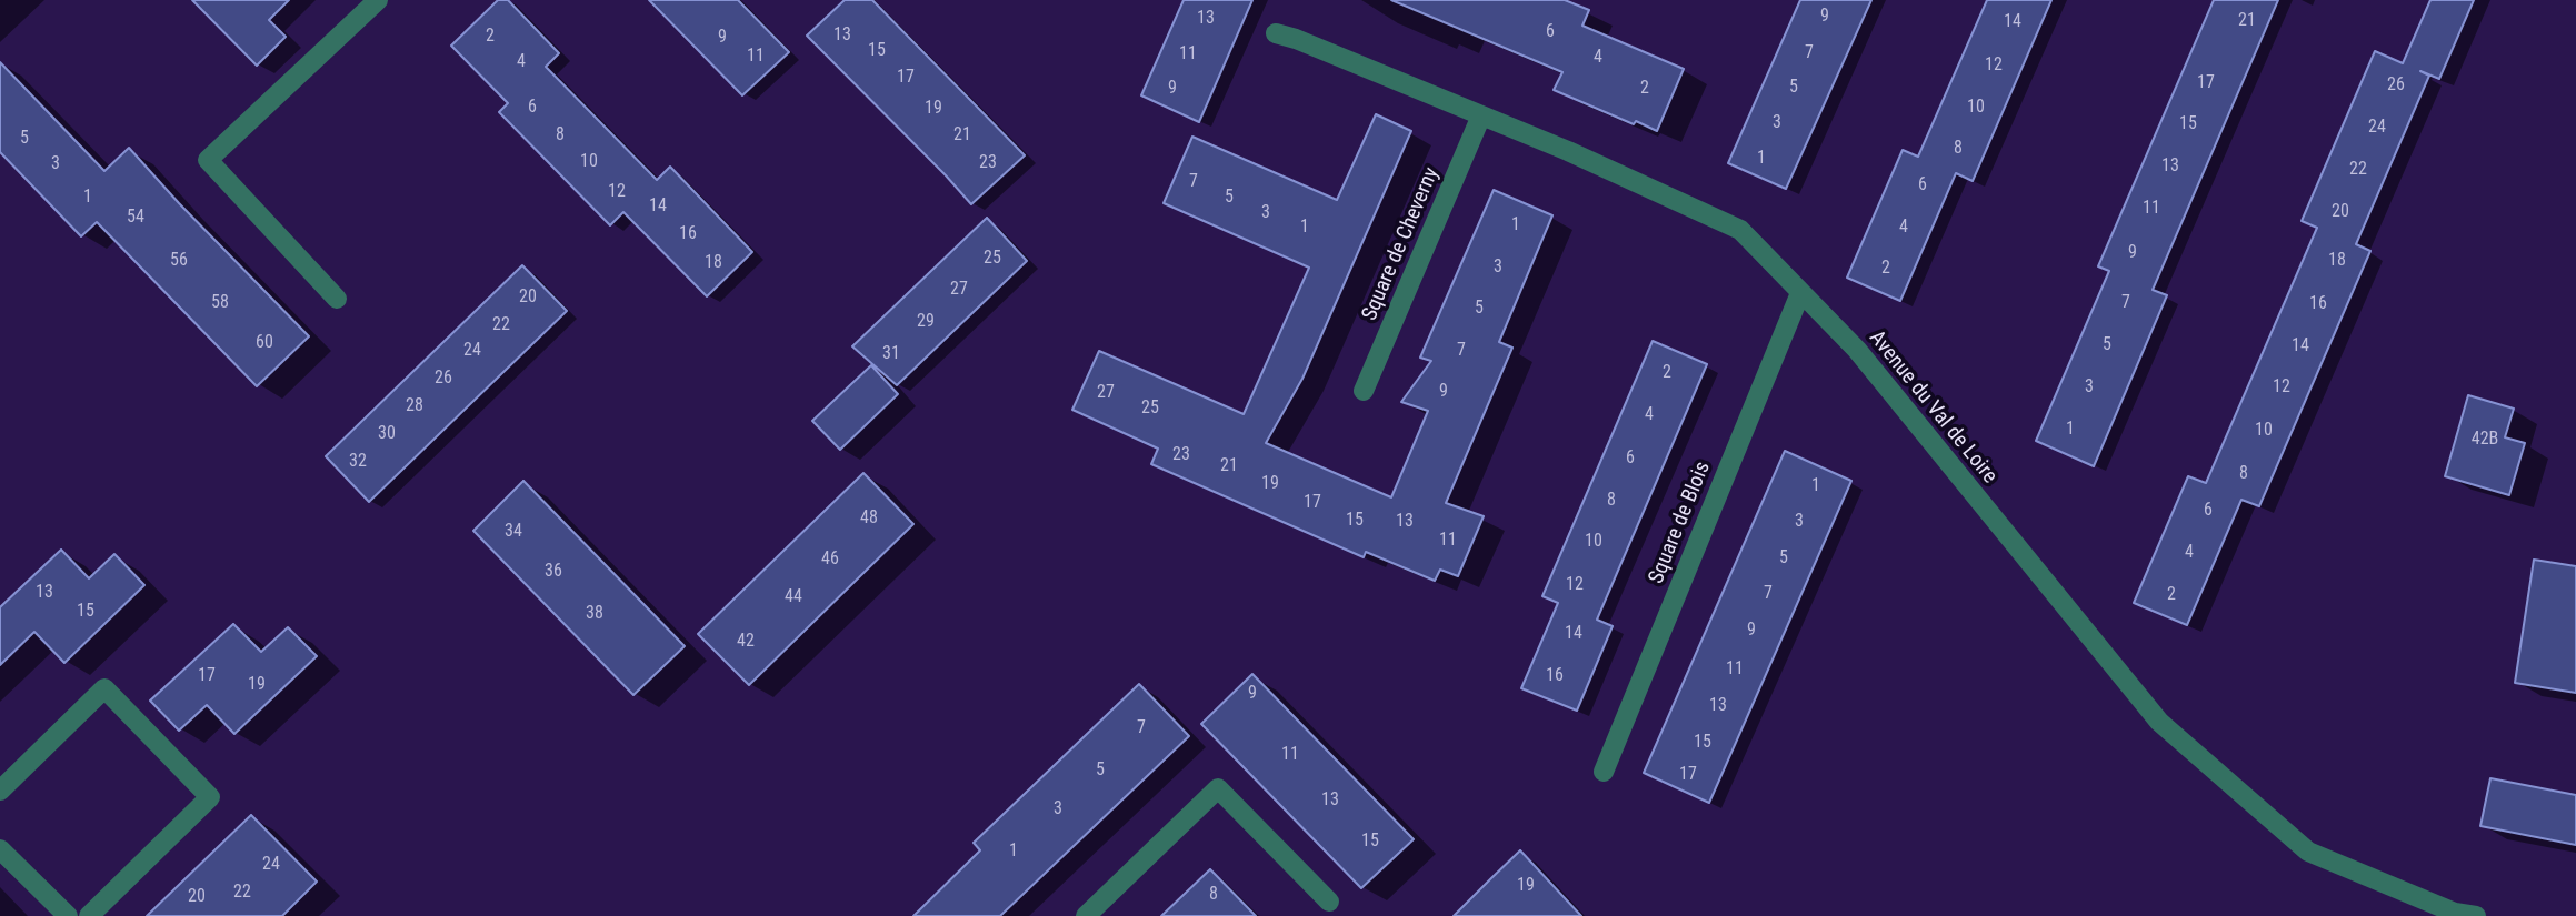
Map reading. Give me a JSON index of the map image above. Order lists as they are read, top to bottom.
{
  "streets": {
    "street": ["Square de Cheverny", "Avenue du Val de Loire", "Square de Blois"]
  },
  "crossings": [
    ["Square de Cheverny", "Avenue du Val de Loire"],
    ["Avenue du Val de Loire", "Square de Blois"]
  ],
  "house_numbers": [
    "9",
    "13",
    "21",
    "14",
    "6",
    "13",
    "2",
    "9",
    "15",
    "7",
    "11",
    "11",
    "4",
    "4",
    "12",
    "17",
    "17",
    "26",
    "5",
    "9",
    "2",
    "6",
    "10",
    "19",
    "3",
    "15",
    "24",
    "8",
    "21",
    "5",
    "8",
    "1",
    "10",
    "23",
    "3",
    "13",
    "22",
    "7",
    "6",
    "12",
    "1",
    "5",
    "14",
    "11",
    "20",
    "3",
    "54",
    "1",
    "1",
    "4",
    "16",
    "9",
    "25",
    "56",
    "18",
    "18",
    "3",
    "2",
    "27",
    "20",
    "58",
    "7",
    "16",
    "5",
    "29",
    "22",
    "60",
    "5",
    "14",
    "24",
    "7",
    "31",
    "2",
    "26",
    "3",
    "12",
    "9",
    "27",
    "28",
    "25",
    "4",
    "1",
    "10",
    "30",
    "42B",
    "23",
    "6",
    "32",
    "21",
    "8",
    "19",
    "1",
    "8",
    "17",
    "6",
    "48",
    "15",
    "13",
    "3",
    "34",
    "11",
    "10",
    "4",
    "5",
    "46",
    "36",
    "12",
    "13",
    "7",
    "2",
    "44",
    "15",
    "38",
    "9",
    "14",
    "42",
    "11",
    "17",
    "16",
    "19",
    "9",
    "13",
    "7",
    "15",
    "11",
    "5",
    "17",
    "13",
    "3",
    "15",
    "1",
    "24",
    "19",
    "22",
    "8",
    "20"
  ]
}
